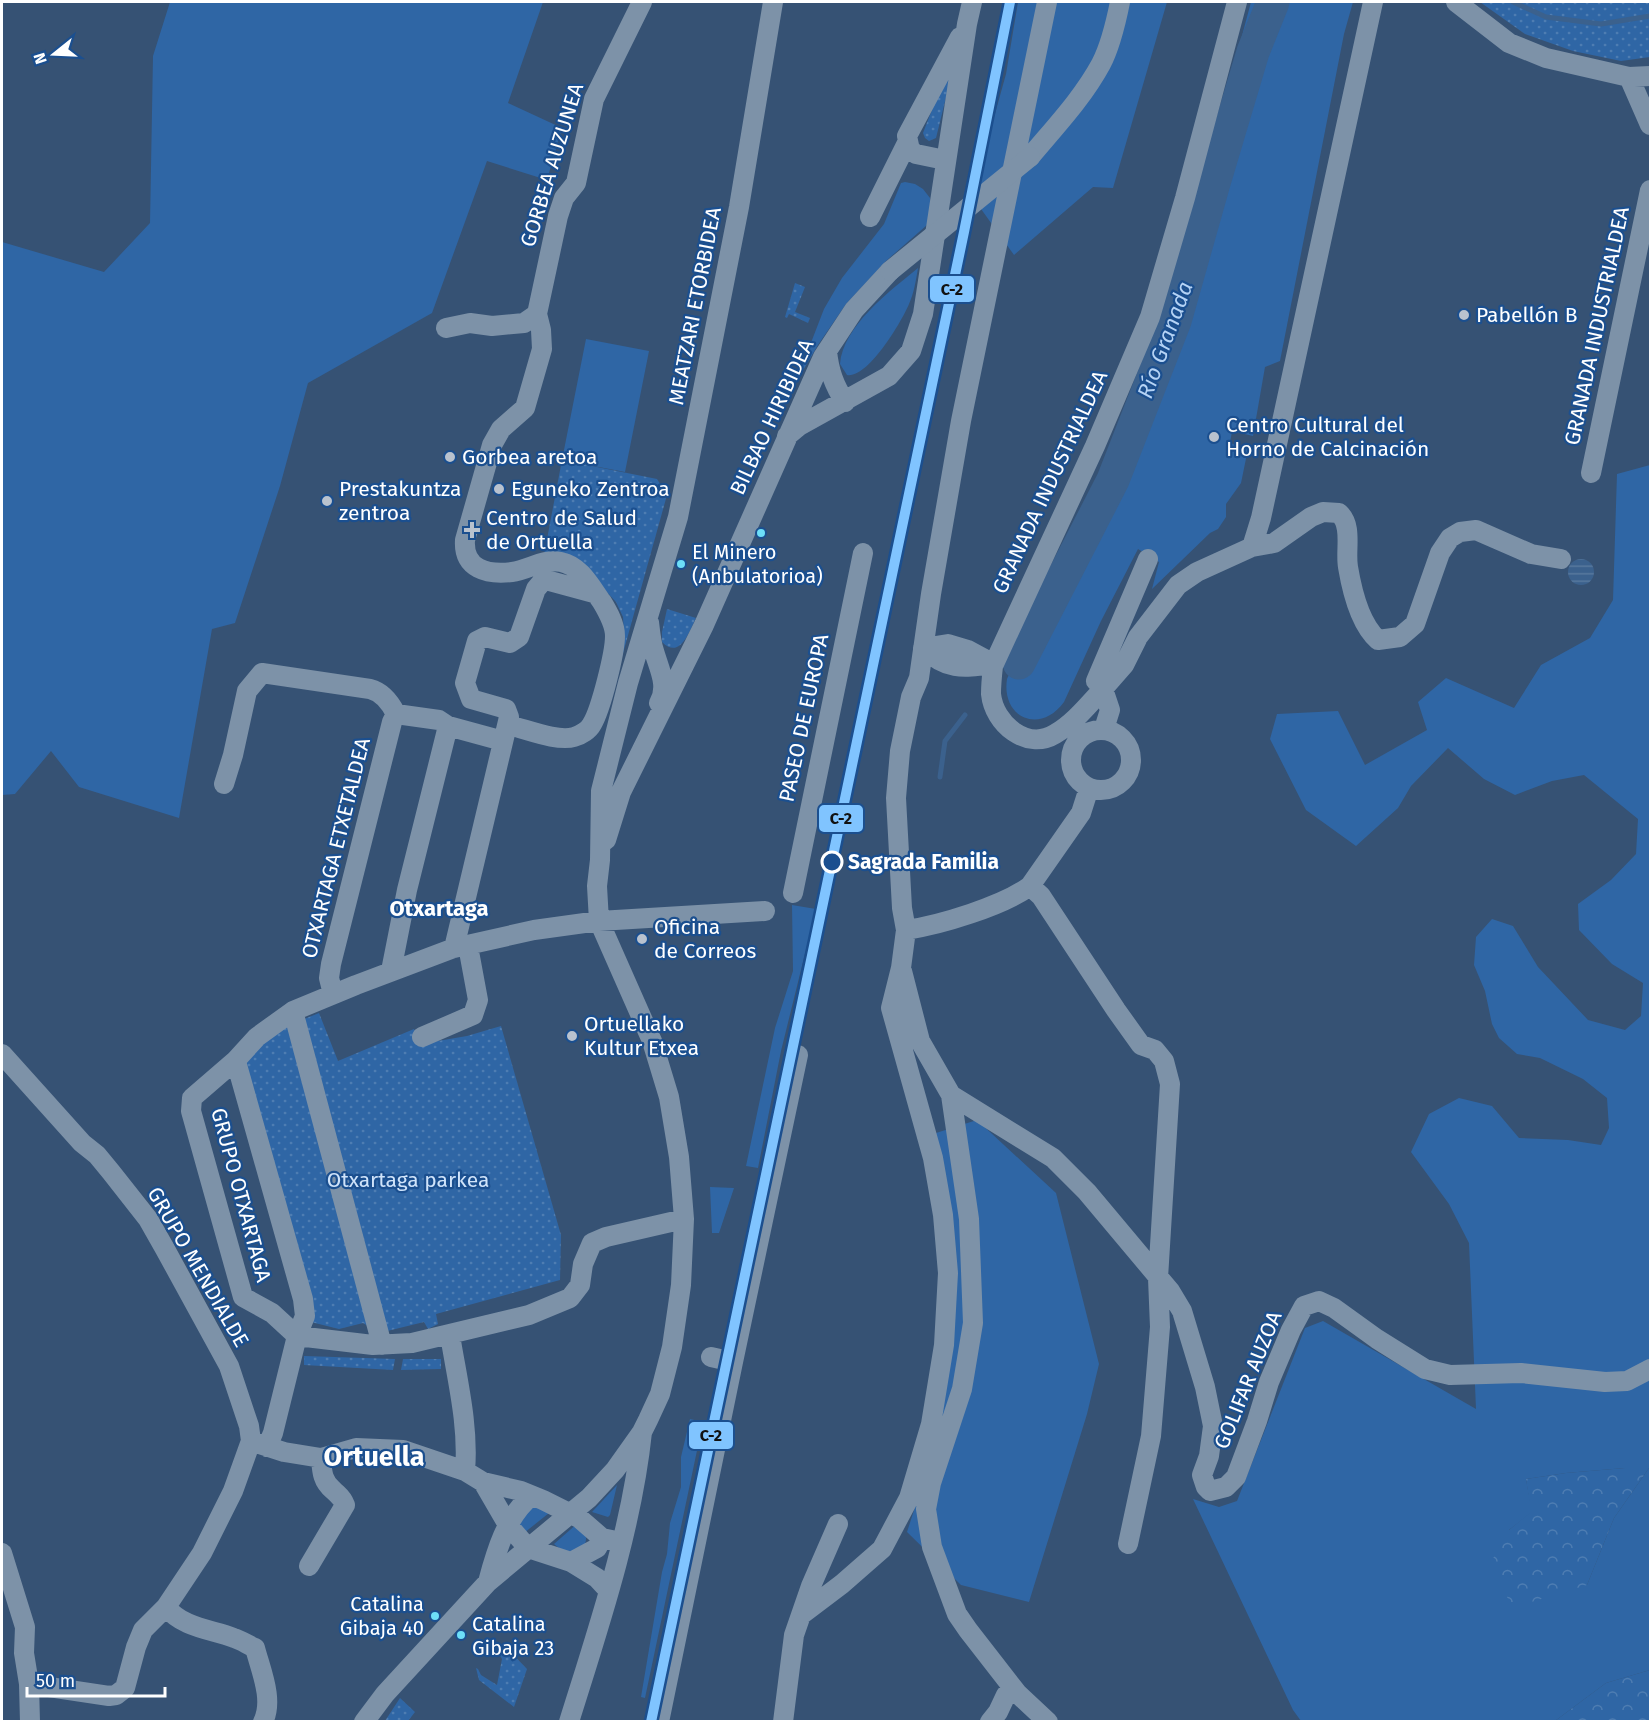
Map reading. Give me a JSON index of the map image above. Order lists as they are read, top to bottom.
{
  "streets": {
    "street": [
      "GORBEA AUZUNEA",
      "MEATZARI ETORBIDEA",
      "GRANADA INDUSTRIALDEA",
      "BILBAO HIRIBIDEA",
      "PASEO DE EUROPA",
      "OTXARTAGA ETXETALDEA",
      "GRUPO OTXARTAGA",
      "GRUPO MENDIALDE",
      "GOLIFAR AUZOA"
    ]
  },
  "crossings": [
    ["MEATZARI ETORBIDEA", "BILBAO HIRIBIDEA"],
    ["OTXARTAGA ETXETALDEA", "GRUPO OTXARTAGA"]
  ],
  "districts": ["Otxartaga", "Ortuella"],
  "water": ["Río Granada"],
  "parks": ["Otxartaga parkea"],
  "places": {
    "other": [
      "Pabellón B",
      "Centro Cultural del Horno de Calcinación",
      "Gorbea aretoa",
      "Eguneko Zentroa",
      "Prestakuntza zentroa",
      "El Minero (Anbulatorioa)",
      "Sagrada Familia",
      "Oficina de Correos",
      "Ortuellako Kultur Etxea",
      "Catalina Gibaja 40",
      "Catalina Gibaja 23"
    ],
    "health": ["Centro de Salud de Ortuella"]
  },
  "lines": ["transit line C-2"],
  "scale_bar": "50 m",
  "north": "left"
}
